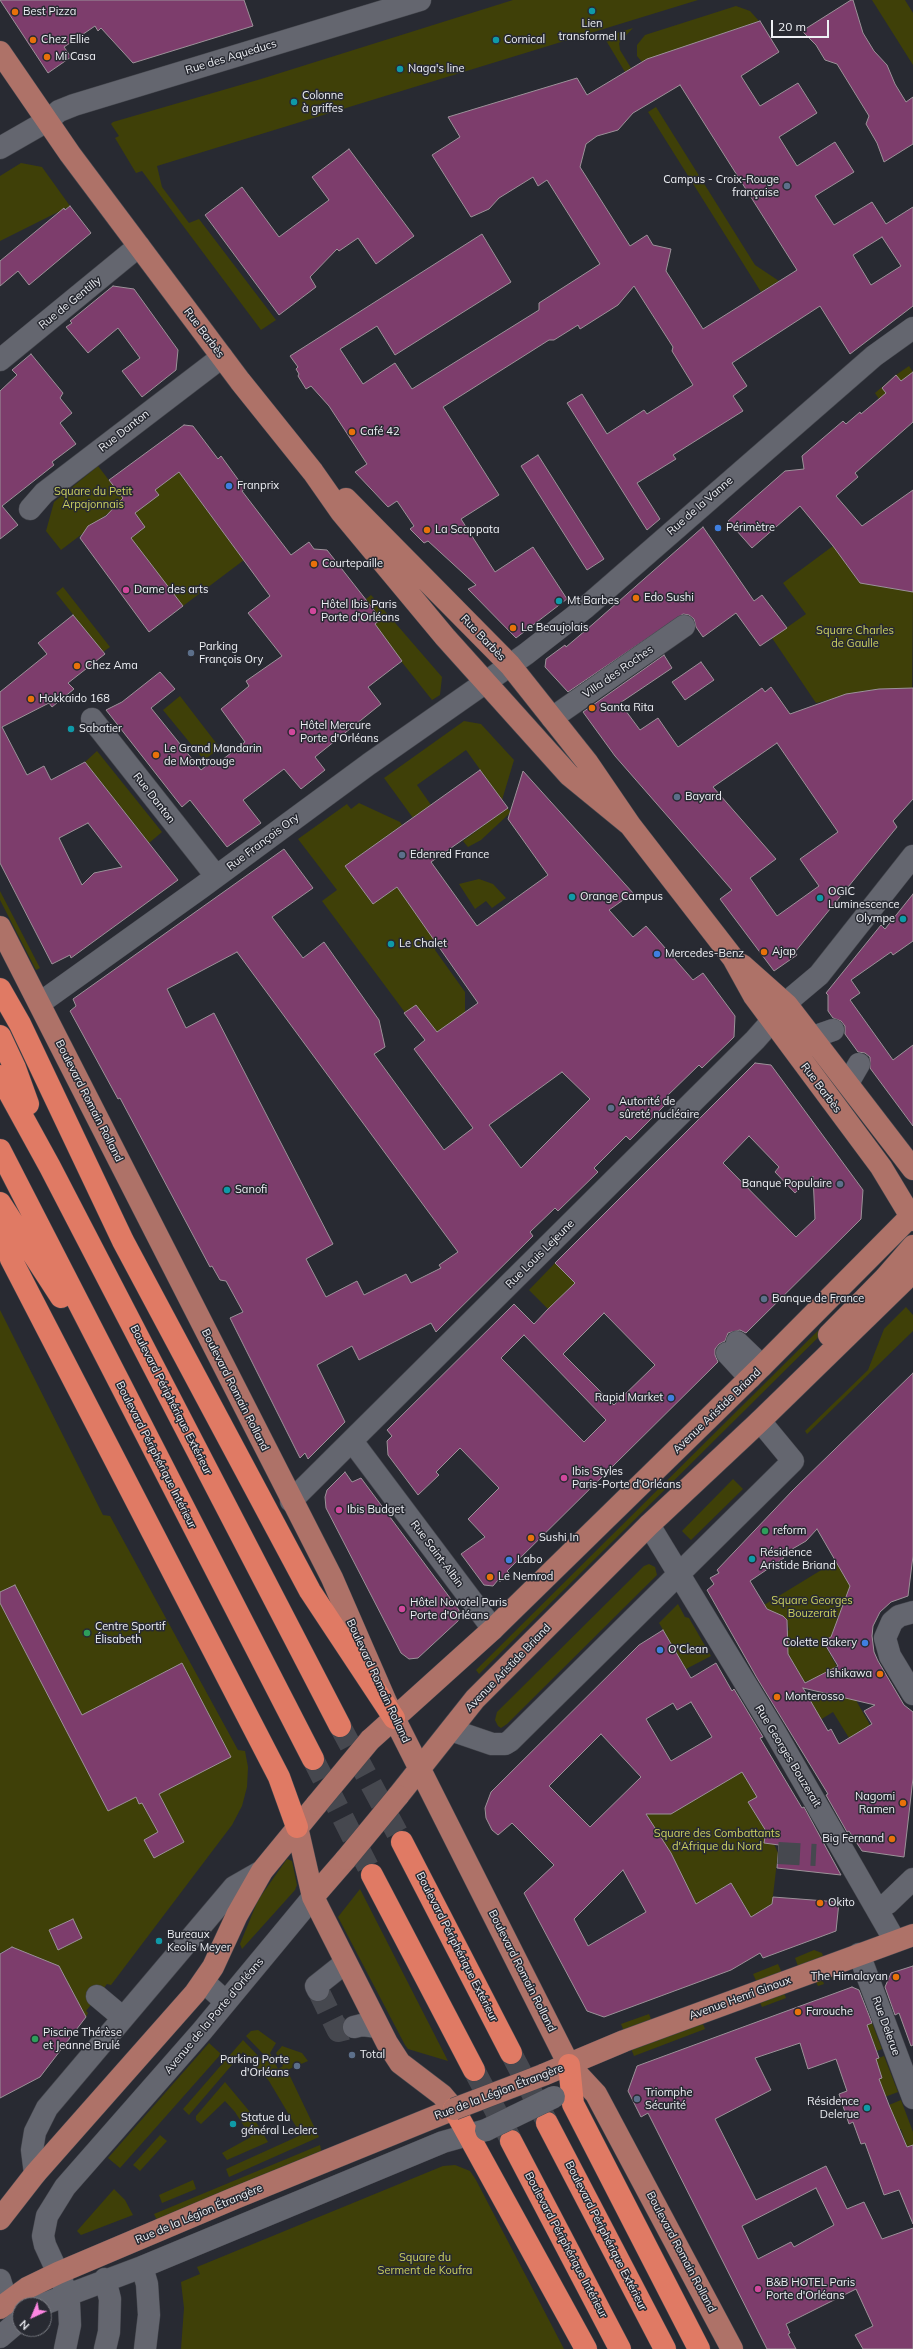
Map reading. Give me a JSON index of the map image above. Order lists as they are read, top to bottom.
{
  "streets": {
    "highway": ["Boulevard Périphérique Extérieur", "Boulevard Périphérique Intérieur"],
    "main road": [
      "Rue Barbès",
      "Boulevard Romain Rolland",
      "Avenue Aristide Briand",
      "Avenue Henri Ginoux",
      "Avenue de la Porte d'Orléans",
      "Rue de la Légion Étrangère"
    ],
    "street": [
      "Rue des Aqueducs",
      "Rue de Gentilly",
      "Rue Danton",
      "Rue de la Vanne",
      "Villa des Roches",
      "Rue François Ory",
      "Rue Louis Lejeune",
      "Rue Saint-Albin",
      "Rue Georges Bouzerait",
      "Rue Delerue"
    ]
  },
  "crossings": [
    ["Rue des Aqueducs", "Rue Barbès"],
    ["Rue de Gentilly", "Rue Barbès"],
    ["Rue Barbès", "Rue Danton"],
    ["Rue Barbès", "Rue de la Vanne"],
    ["Rue Barbès", "Villa des Roches"],
    ["Rue Barbès", "Rue François Ory"],
    ["Rue Barbès", "Rue Louis Lejeune"],
    ["Rue Barbès", "Avenue Aristide Briand"],
    ["Rue Danton", "Rue François Ory"],
    ["Rue de la Vanne", "Rue François Ory"],
    ["Rue François Ory", "Boulevard Romain Rolland"],
    ["Boulevard Romain Rolland", "Rue Louis Lejeune"],
    ["Boulevard Romain Rolland", "Avenue Aristide Briand"],
    ["Boulevard Romain Rolland", "Avenue Henri Ginoux"],
    ["Boulevard Romain Rolland", "Avenue de la Porte d'Orléans"],
    ["Boulevard Romain Rolland", "Rue de la Légion Étrangère"],
    ["Rue Louis Lejeune", "Rue Saint-Albin"],
    ["Avenue Aristide Briand", "Rue Saint-Albin"],
    ["Avenue Aristide Briand", "Rue Georges Bouzerait"],
    ["Avenue Aristide Briand", "Avenue de la Porte d'Orléans"],
    ["Rue Georges Bouzerait", "Avenue Henri Ginoux"],
    ["Avenue Henri Ginoux", "Rue Delerue"],
    ["Avenue Henri Ginoux", "Rue de la Légion Étrangère"],
    ["Avenue de la Porte d'Orléans", "Rue de la Légion Étrangère"]
  ],
  "parks": [
    "Square du Petit Arpajonnais",
    "Square Charles de Gaulle",
    "Square Georges Bouzerait",
    "Square des Combattants d'Afrique du Nord",
    "Square du Serment de Koufra"
  ],
  "places": [
    "Lien transformel II",
    "Best Pizza",
    "Chez Ellie",
    "Cornical",
    "Mi Casa",
    "Naga's line",
    "Colonne à griffes",
    "Campus - Croix-Rouge française",
    "Café 42",
    "Franprix",
    "Périmètre",
    "La Scappata",
    "Courtepaille",
    "Dame des arts",
    "Edo Sushi",
    "Mt Barbes",
    "Hôtel Ibis Paris Porte d'Orléans",
    "Le Beaujolais",
    "Parking François Ory",
    "Chez Ama",
    "Hokkaido 168",
    "Santa Rita",
    "Sabatier",
    "Hôtel Mercure Porte d'Orléans",
    "Le Grand Mandarin de Montrouge",
    "Bayard",
    "Edenred France",
    "Orange Campus",
    "OGIC Luminescence",
    "Olympe",
    "Le Chalet",
    "Ajap",
    "Mercedes-Benz",
    "Autorité de sûreté nucléaire",
    "Banque Populaire",
    "Sanofi",
    "Banque de France",
    "Rapid Market",
    "Ibis Styles Paris-Porte d'Orléans",
    "Ibis Budget",
    "reform",
    "Sushi In",
    "Résidence Aristide Briand",
    "Labo",
    "Le Nemrod",
    "Hôtel Novotel Paris Porte d'Orléans",
    "Centre Sportif Élisabeth",
    "Colette Bakery",
    "O'Clean",
    "Ishikawa",
    "Monterosso",
    "Nagomi Ramen",
    "Big Fernand",
    "Okito",
    "Bureaux Keolis Meyer",
    "The Himalayan",
    "Farouche",
    "Piscine Thérèse et Jeanne Brulé",
    "Total",
    "Parking Porte d'Orléans",
    "Triomphe Sécurité",
    "Résidence Delerue",
    "Statue du général Leclerc",
    "B&B HOTEL Paris Porte d'Orléans"
  ],
  "scale_bar": "20 m",
  "north": "bottom left"
}
